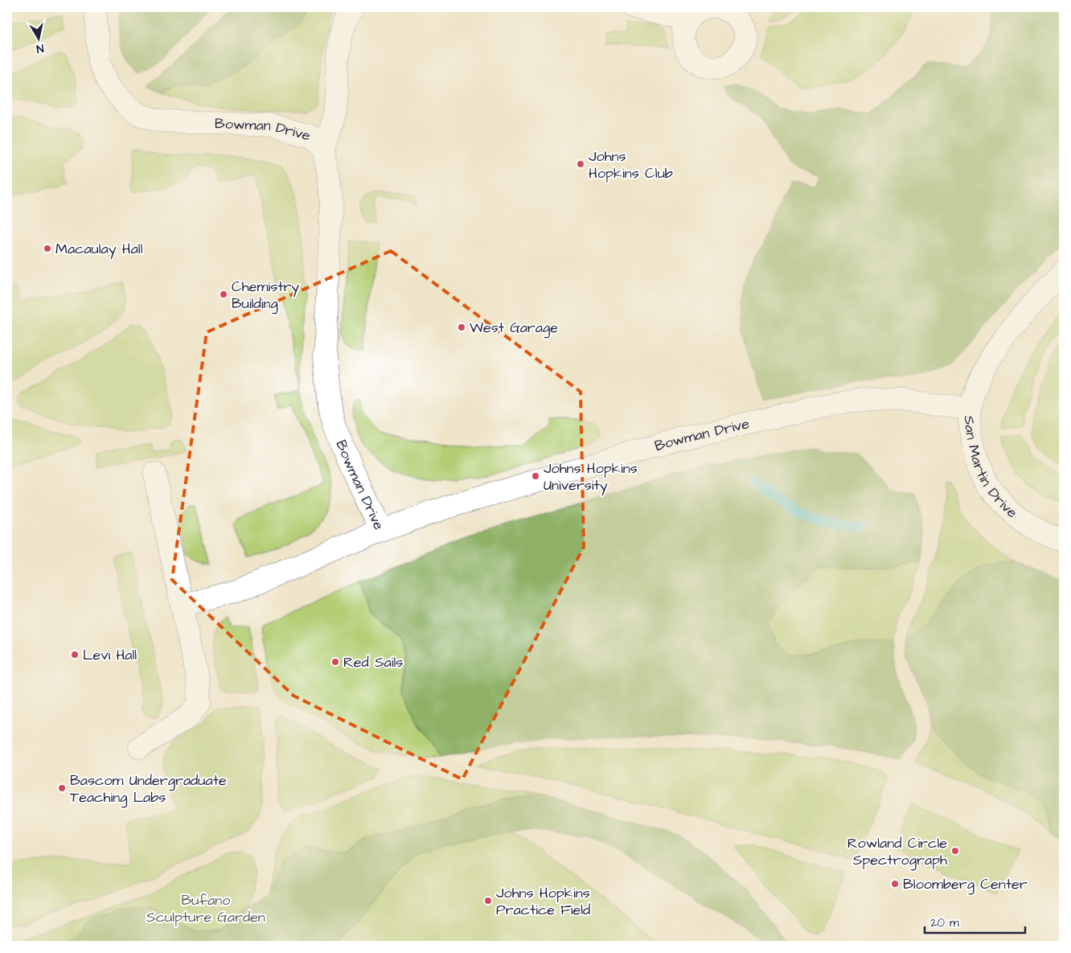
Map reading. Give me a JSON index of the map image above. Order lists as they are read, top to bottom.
{
  "streets": {
    "street": ["Bowman Drive", "San Martin Drive"]
  },
  "crossings": [
    ["Bowman Drive", "San Martin Drive"]
  ],
  "parks": ["Bufano Sculpture Garden"],
  "places": [
    "Johns Hopkins Club",
    "Macaulay Hall",
    "Chemistry Building",
    "West Garage",
    "Johns Hopkins University",
    "Levi Hall",
    "Red Sails",
    "Bascom Undergraduate Teaching Labs",
    "Rowland Circle Spectrograph",
    "Bloomberg Center",
    "Johns Hopkins Practice Field"
  ],
  "scale_bar": "20 m",
  "north": "bottom"
}
